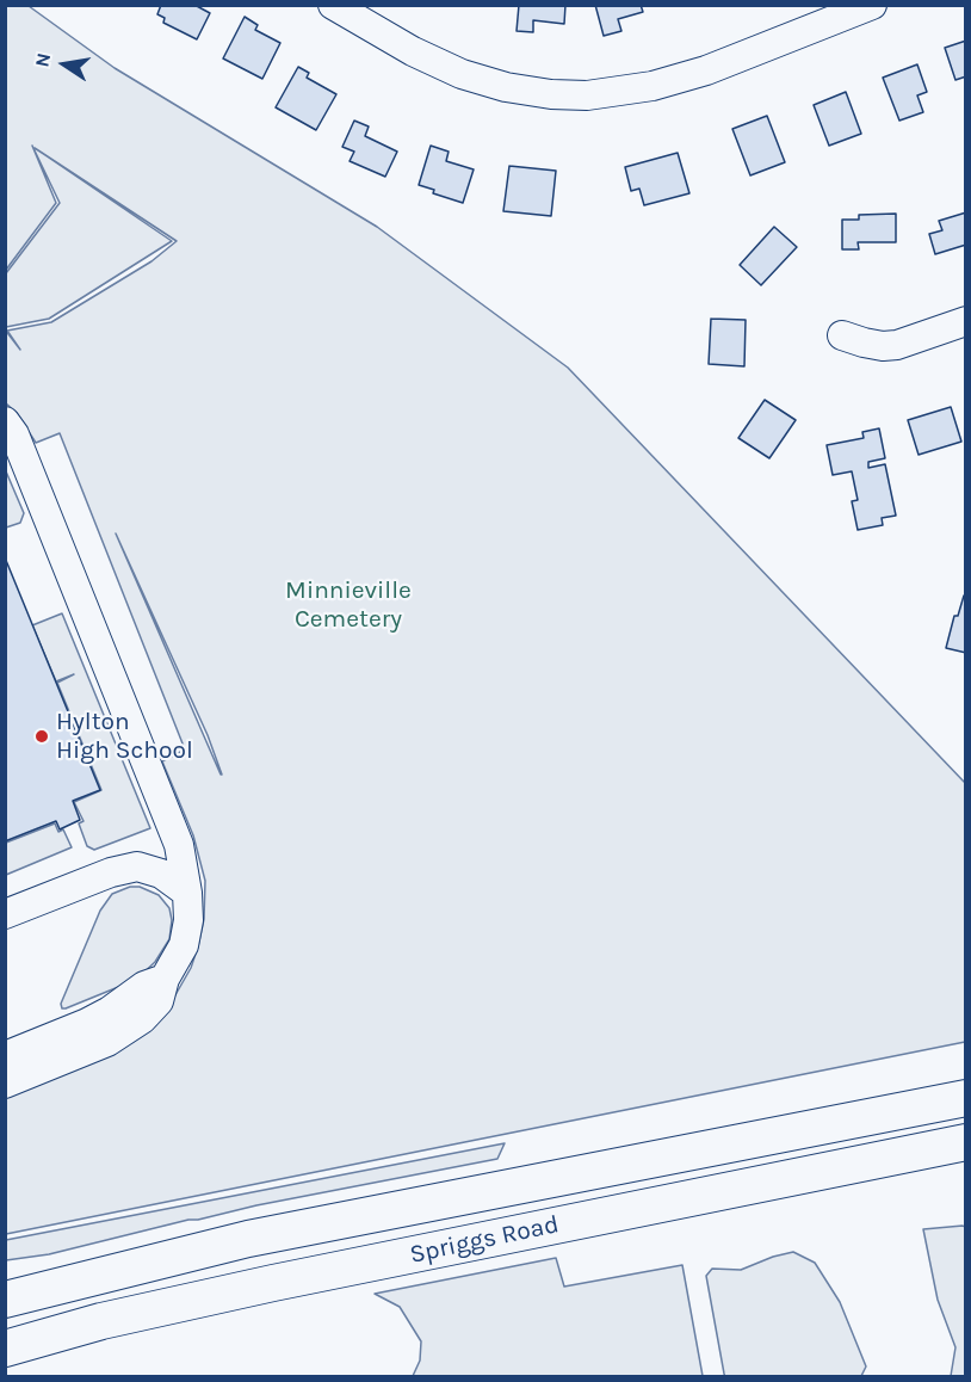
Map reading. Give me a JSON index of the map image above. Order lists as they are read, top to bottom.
{
  "streets": {
    "main road": ["Spriggs Road"]
  },
  "parks": ["Minnieville Cemetery"],
  "places": ["Hylton High School"],
  "north": "left"
}
